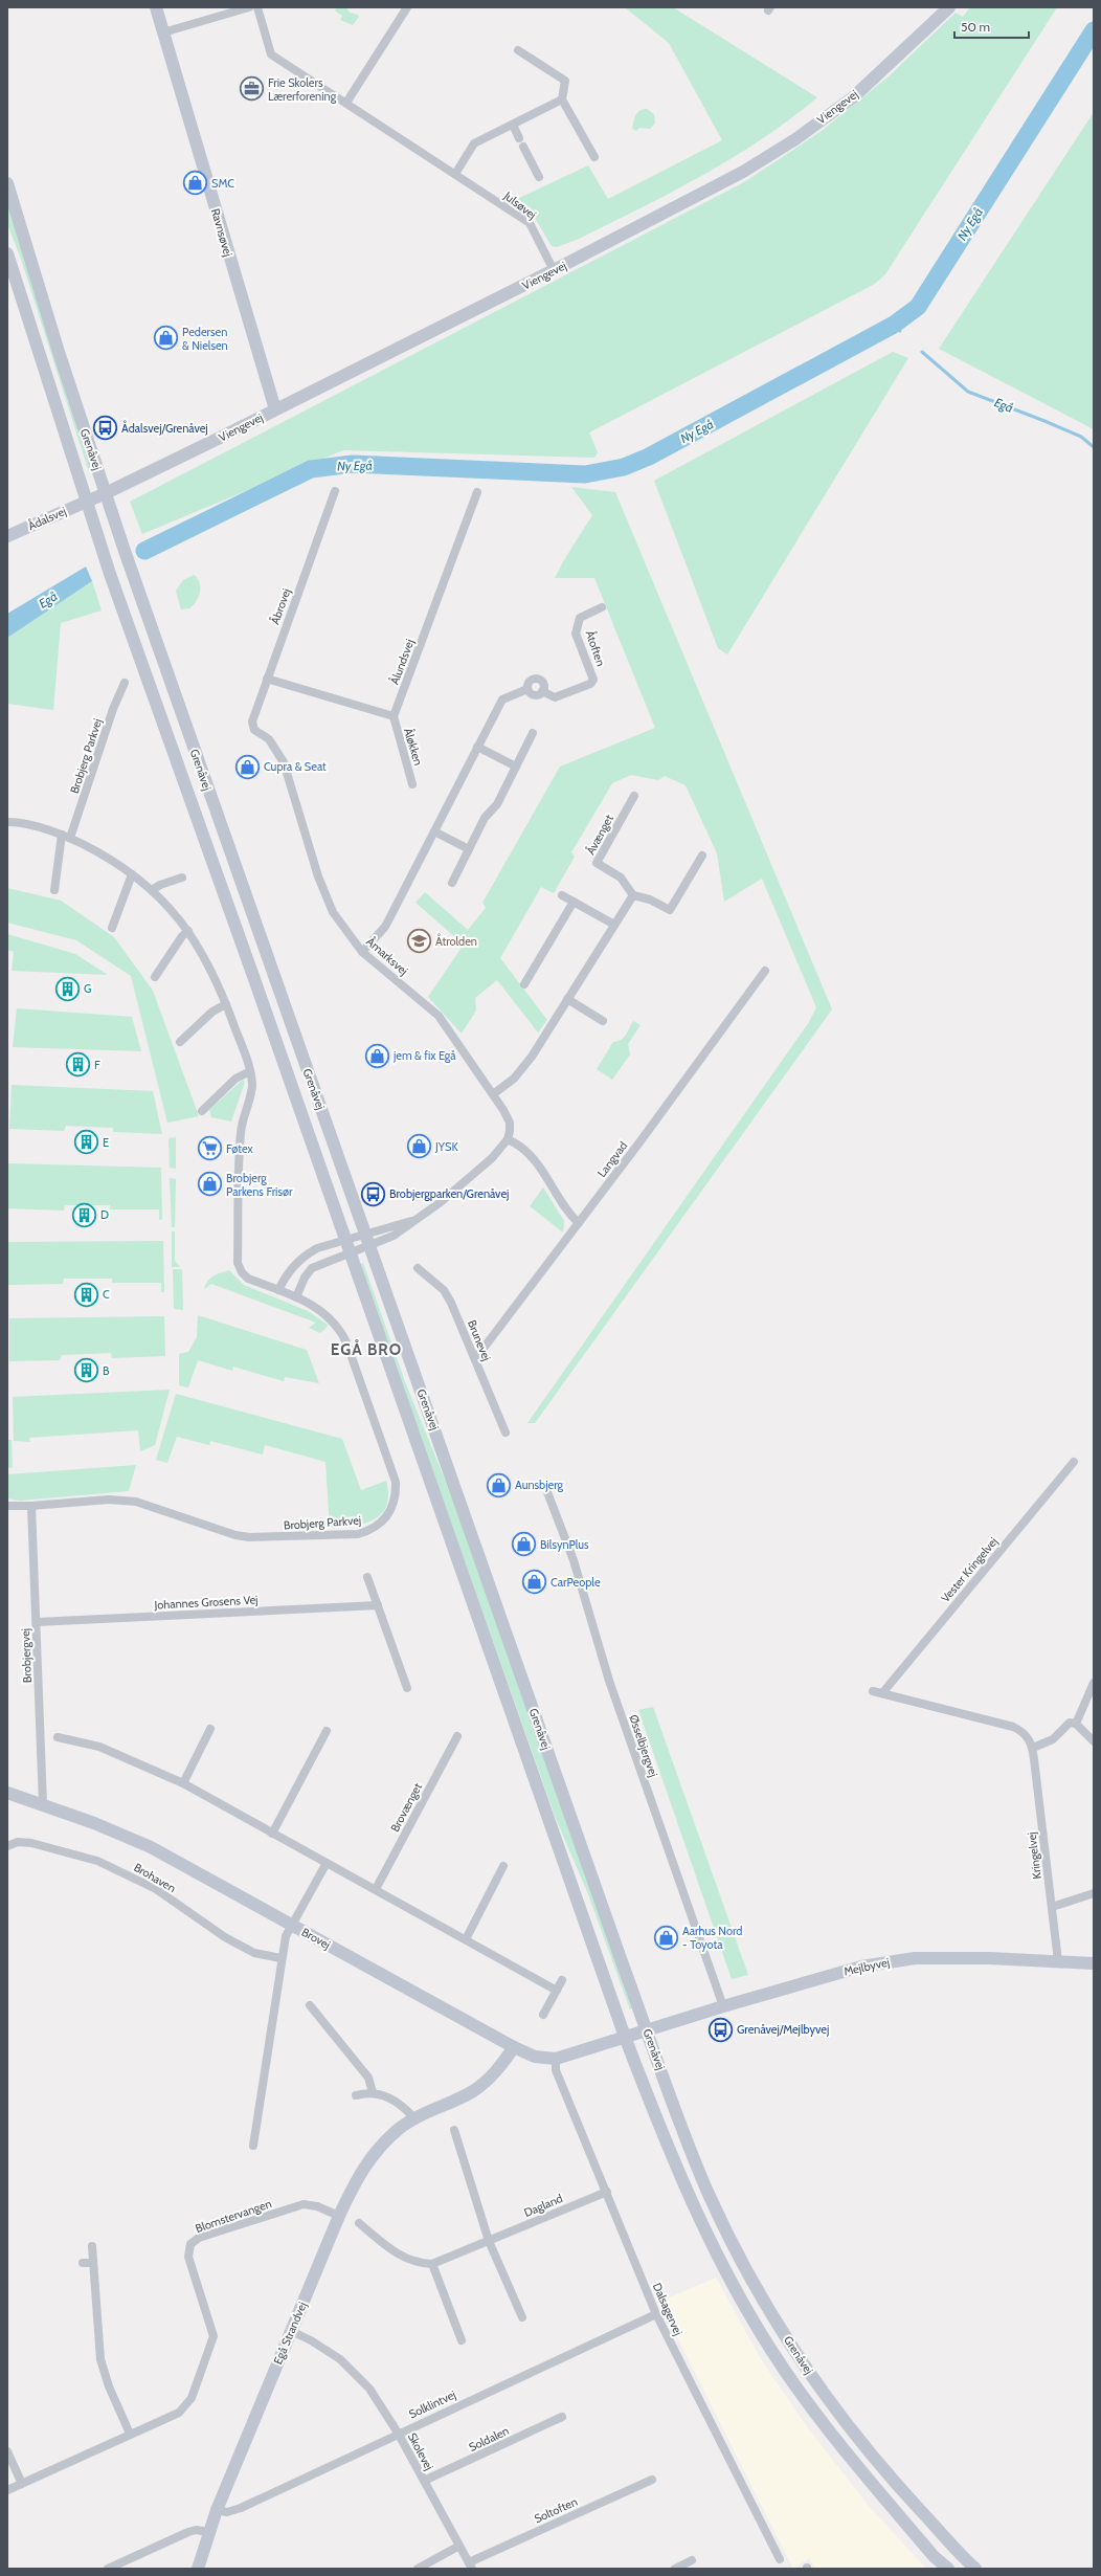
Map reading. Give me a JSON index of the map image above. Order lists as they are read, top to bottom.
{
  "streets": {
    "main road": [
      "Viengevej",
      "Ravnsøvej",
      "Grenåvej",
      "Ådalsvej",
      "Brovej",
      "Mejlbyvej",
      "Egå Strandvej"
    ],
    "street": [
      "Julsøvej",
      "Åbrovej",
      "Åtoften",
      "Ålundsvej",
      "Åløkken",
      "Brobjerg Parkvej",
      "Åvænget",
      "Åmarksvej",
      "Langvad",
      "Brunevej",
      "Vester Kringelvej",
      "Johannes Grosens Vej",
      "Brobjergvej",
      "Øsselbjergvej",
      "Brovænget",
      "Kringelvej",
      "Brohaven",
      "Dagland",
      "Blomstervangen",
      "Dalsagervej",
      "Solklintvej",
      "Soldalen",
      "Skolevej",
      "Soltoften"
    ]
  },
  "crossings": [
    ["Viengevej", "Julsøvej"],
    ["Viengevej", "Ravnsøvej"],
    ["Viengevej", "Grenåvej"],
    ["Viengevej", "Ådalsvej"],
    ["Grenåvej", "Ådalsvej"],
    ["Grenåvej", "Brovej"],
    ["Grenåvej", "Mejlbyvej"],
    ["Åbrovej", "Åmarksvej"],
    ["Ålundsvej", "Åløkken"],
    ["Brobjerg Parkvej", "Brobjergvej"],
    ["Langvad", "Brunevej"],
    ["Vester Kringelvej", "Kringelvej"],
    ["Johannes Grosens Vej", "Brobjergvej"],
    ["Brobjergvej", "Brovej"],
    ["Øsselbjergvej", "Mejlbyvej"],
    ["Kringelvej", "Mejlbyvej"],
    ["Brovej", "Mejlbyvej"],
    ["Brovej", "Dalsagervej"],
    ["Brovej", "Egå Strandvej"],
    ["Dagland", "Dalsagervej"],
    ["Blomstervangen", "Egå Strandvej"],
    ["Dalsagervej", "Solklintvej"],
    ["Egå Strandvej", "Solklintvej"],
    ["Egå Strandvej", "Skolevej"],
    ["Solklintvej", "Skolevej"],
    ["Soldalen", "Skolevej"],
    ["Skolevej", "Soltoften"]
  ],
  "districts": ["EGÅ BRO"],
  "water": ["Ny Egå", "Egå"],
  "places": {
    "office": ["Frie Skolers Lærerforening"],
    "shop": [
      "SMC",
      "Pedersen & Nielsen",
      "Cupra & Seat",
      "jem & fix Egå",
      "JYSK",
      "Brobjerg Parkens Frisør",
      "Aunsbjerg",
      "BilsynPlus",
      "CarPeople",
      "Aarhus Nord - Toyota"
    ],
    "bus stop": ["Ådalsvej/Grenåvej", "Brobjergparken/Grenåvej", "Grenåvej/Mejlbyvej"],
    "school or university": ["Åtrolden"],
    "building": [
      "G",
      "F",
      "E",
      "D",
      "C",
      "B"
    ],
    "supermarket": ["Føtex"]
  },
  "scale_bar": "50 m"
}
